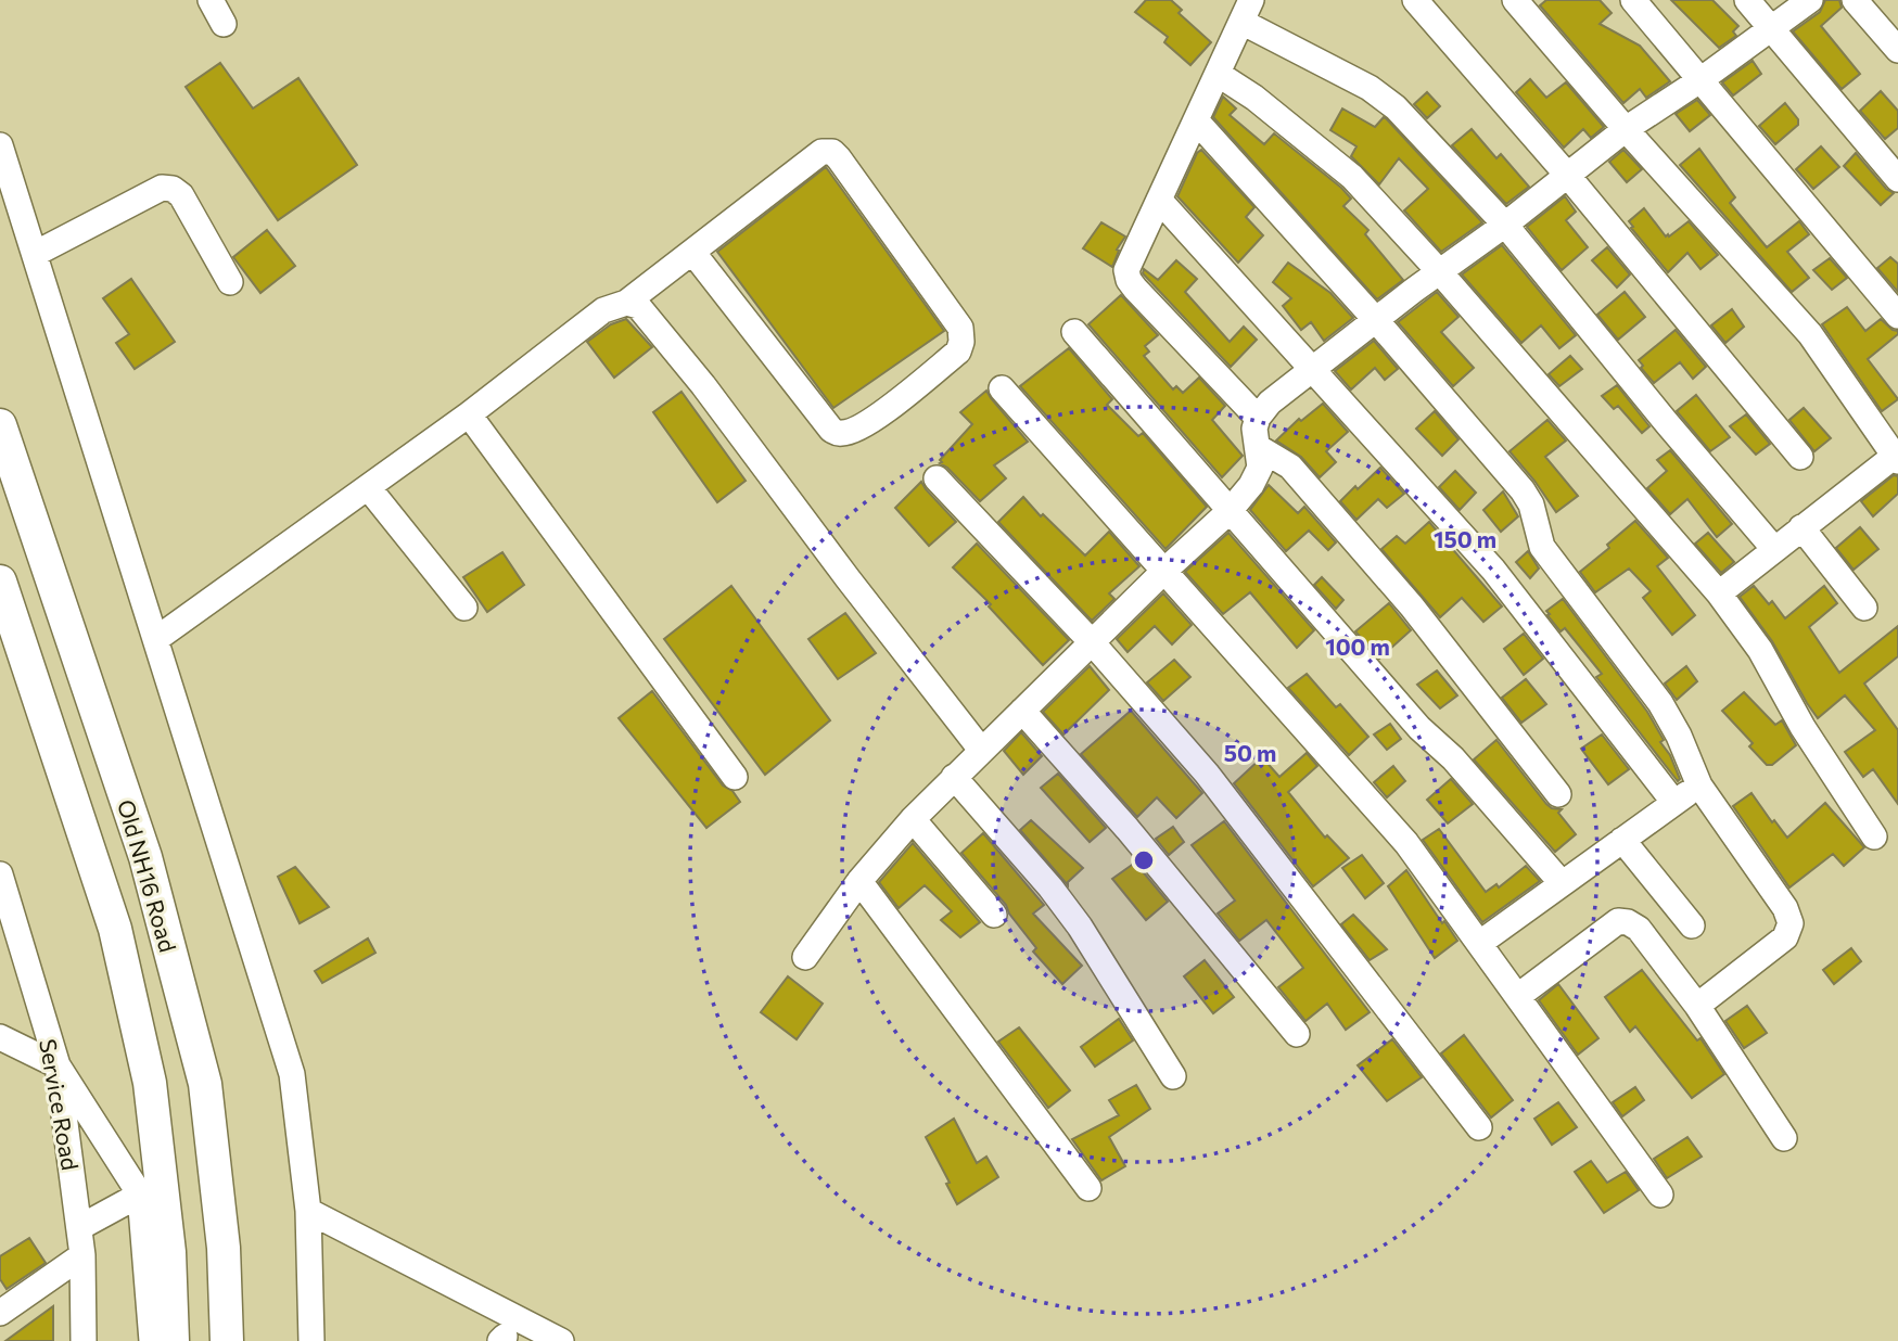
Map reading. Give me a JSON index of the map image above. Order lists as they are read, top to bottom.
{
  "streets": {
    "main road": ["Old NH16 Road"],
    "street": ["Service Road"]
  },
  "rings": ["150 m", "100 m", "50 m"]
}
